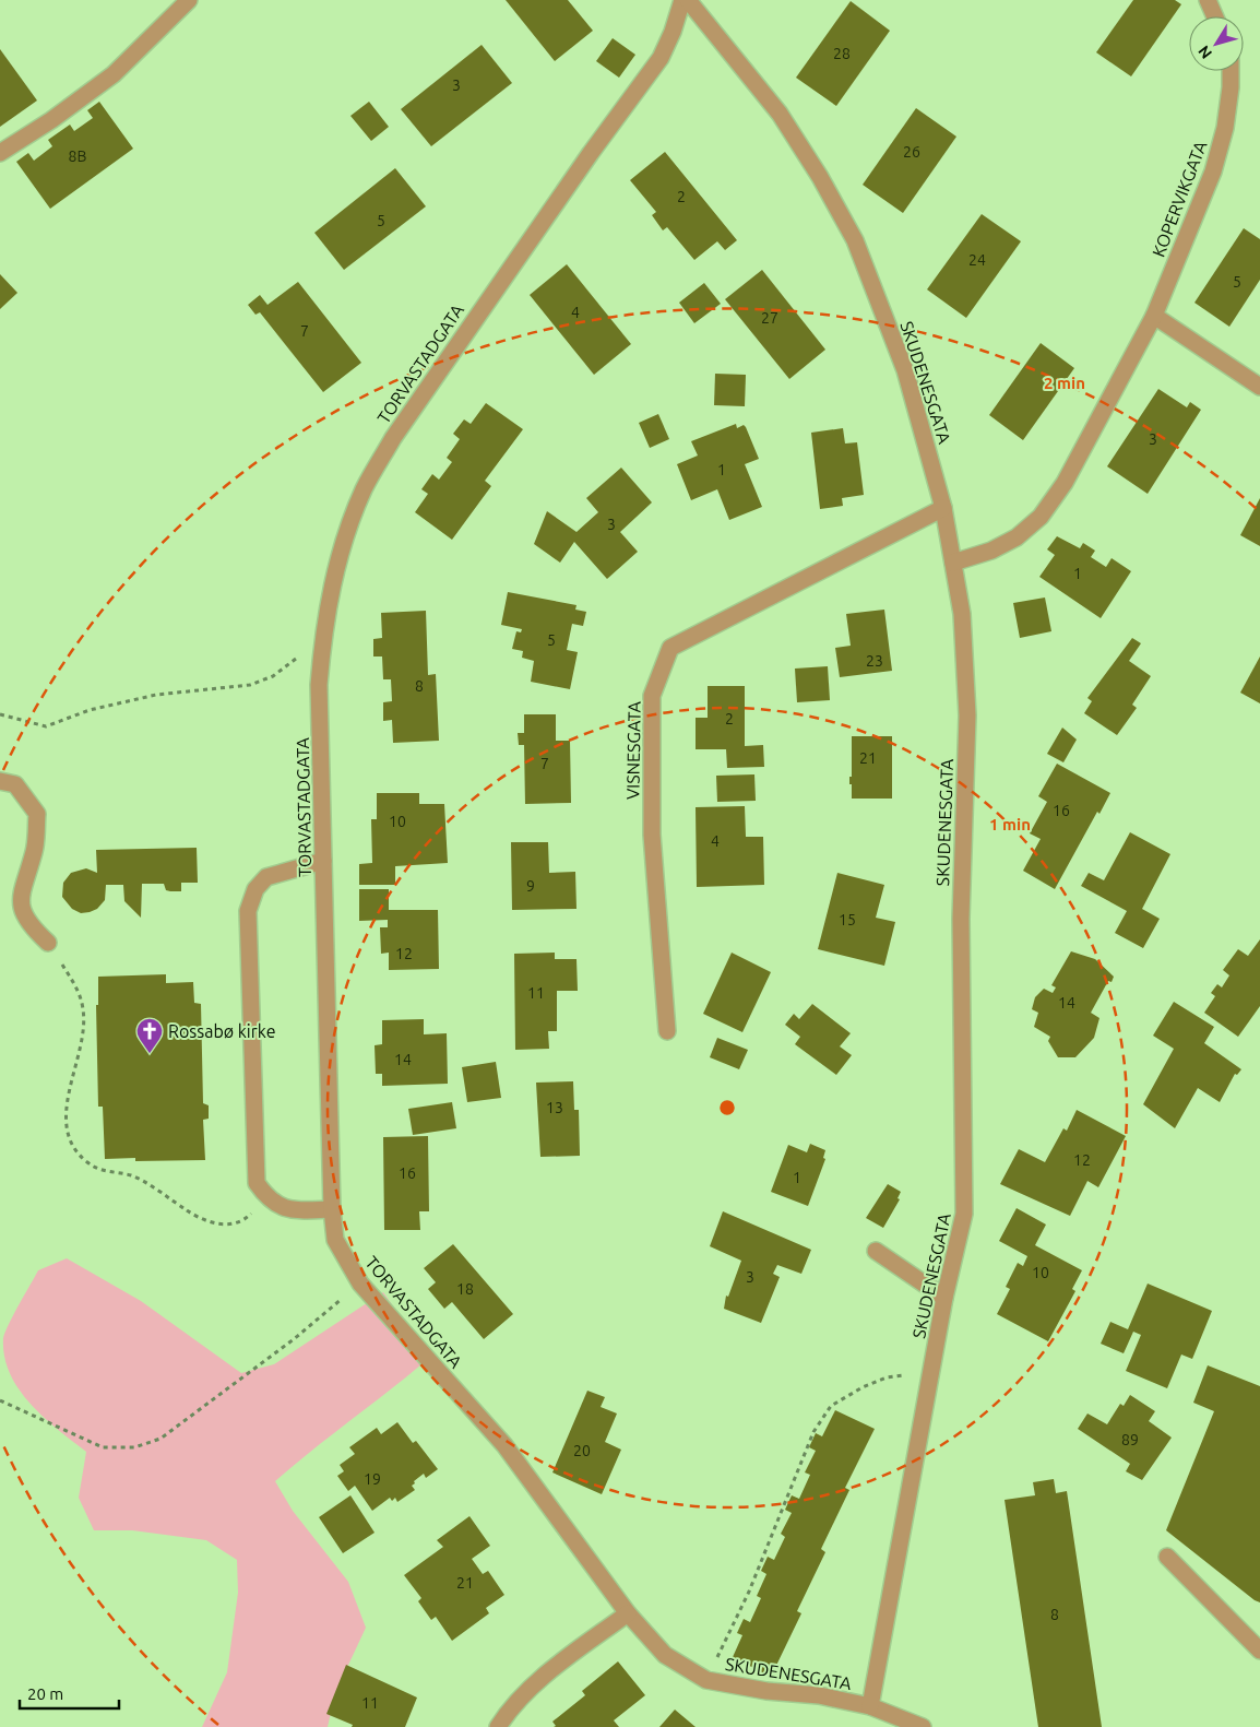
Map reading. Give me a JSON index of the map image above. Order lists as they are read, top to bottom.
{
  "streets": {
    "street": [
      "KOPERVIKGATA",
      "TORVASTADGATA",
      "SKUDENESGATA",
      "VISNESGATA"
    ]
  },
  "crossings": [
    ["KOPERVIKGATA", "SKUDENESGATA"],
    ["TORVASTADGATA", "SKUDENESGATA"],
    ["SKUDENESGATA", "VISNESGATA"]
  ],
  "places": {
    "church": ["Rossabø kirke"]
  },
  "house_numbers": [
    "28",
    "3",
    "26",
    "8B",
    "2",
    "5",
    "24",
    "5",
    "4",
    "27",
    "7",
    "3",
    "1",
    "3",
    "1",
    "5",
    "23",
    "8",
    "2",
    "21",
    "7",
    "16",
    "10",
    "4",
    "9",
    "15",
    "12",
    "11",
    "14",
    "14",
    "13",
    "12",
    "16",
    "1",
    "10",
    "3",
    "18",
    "89",
    "20",
    "19",
    "21",
    "8",
    "11"
  ],
  "scale_bar": "20 m",
  "north": "bottom left",
  "rings": ["2 min", "1 min"]
}
